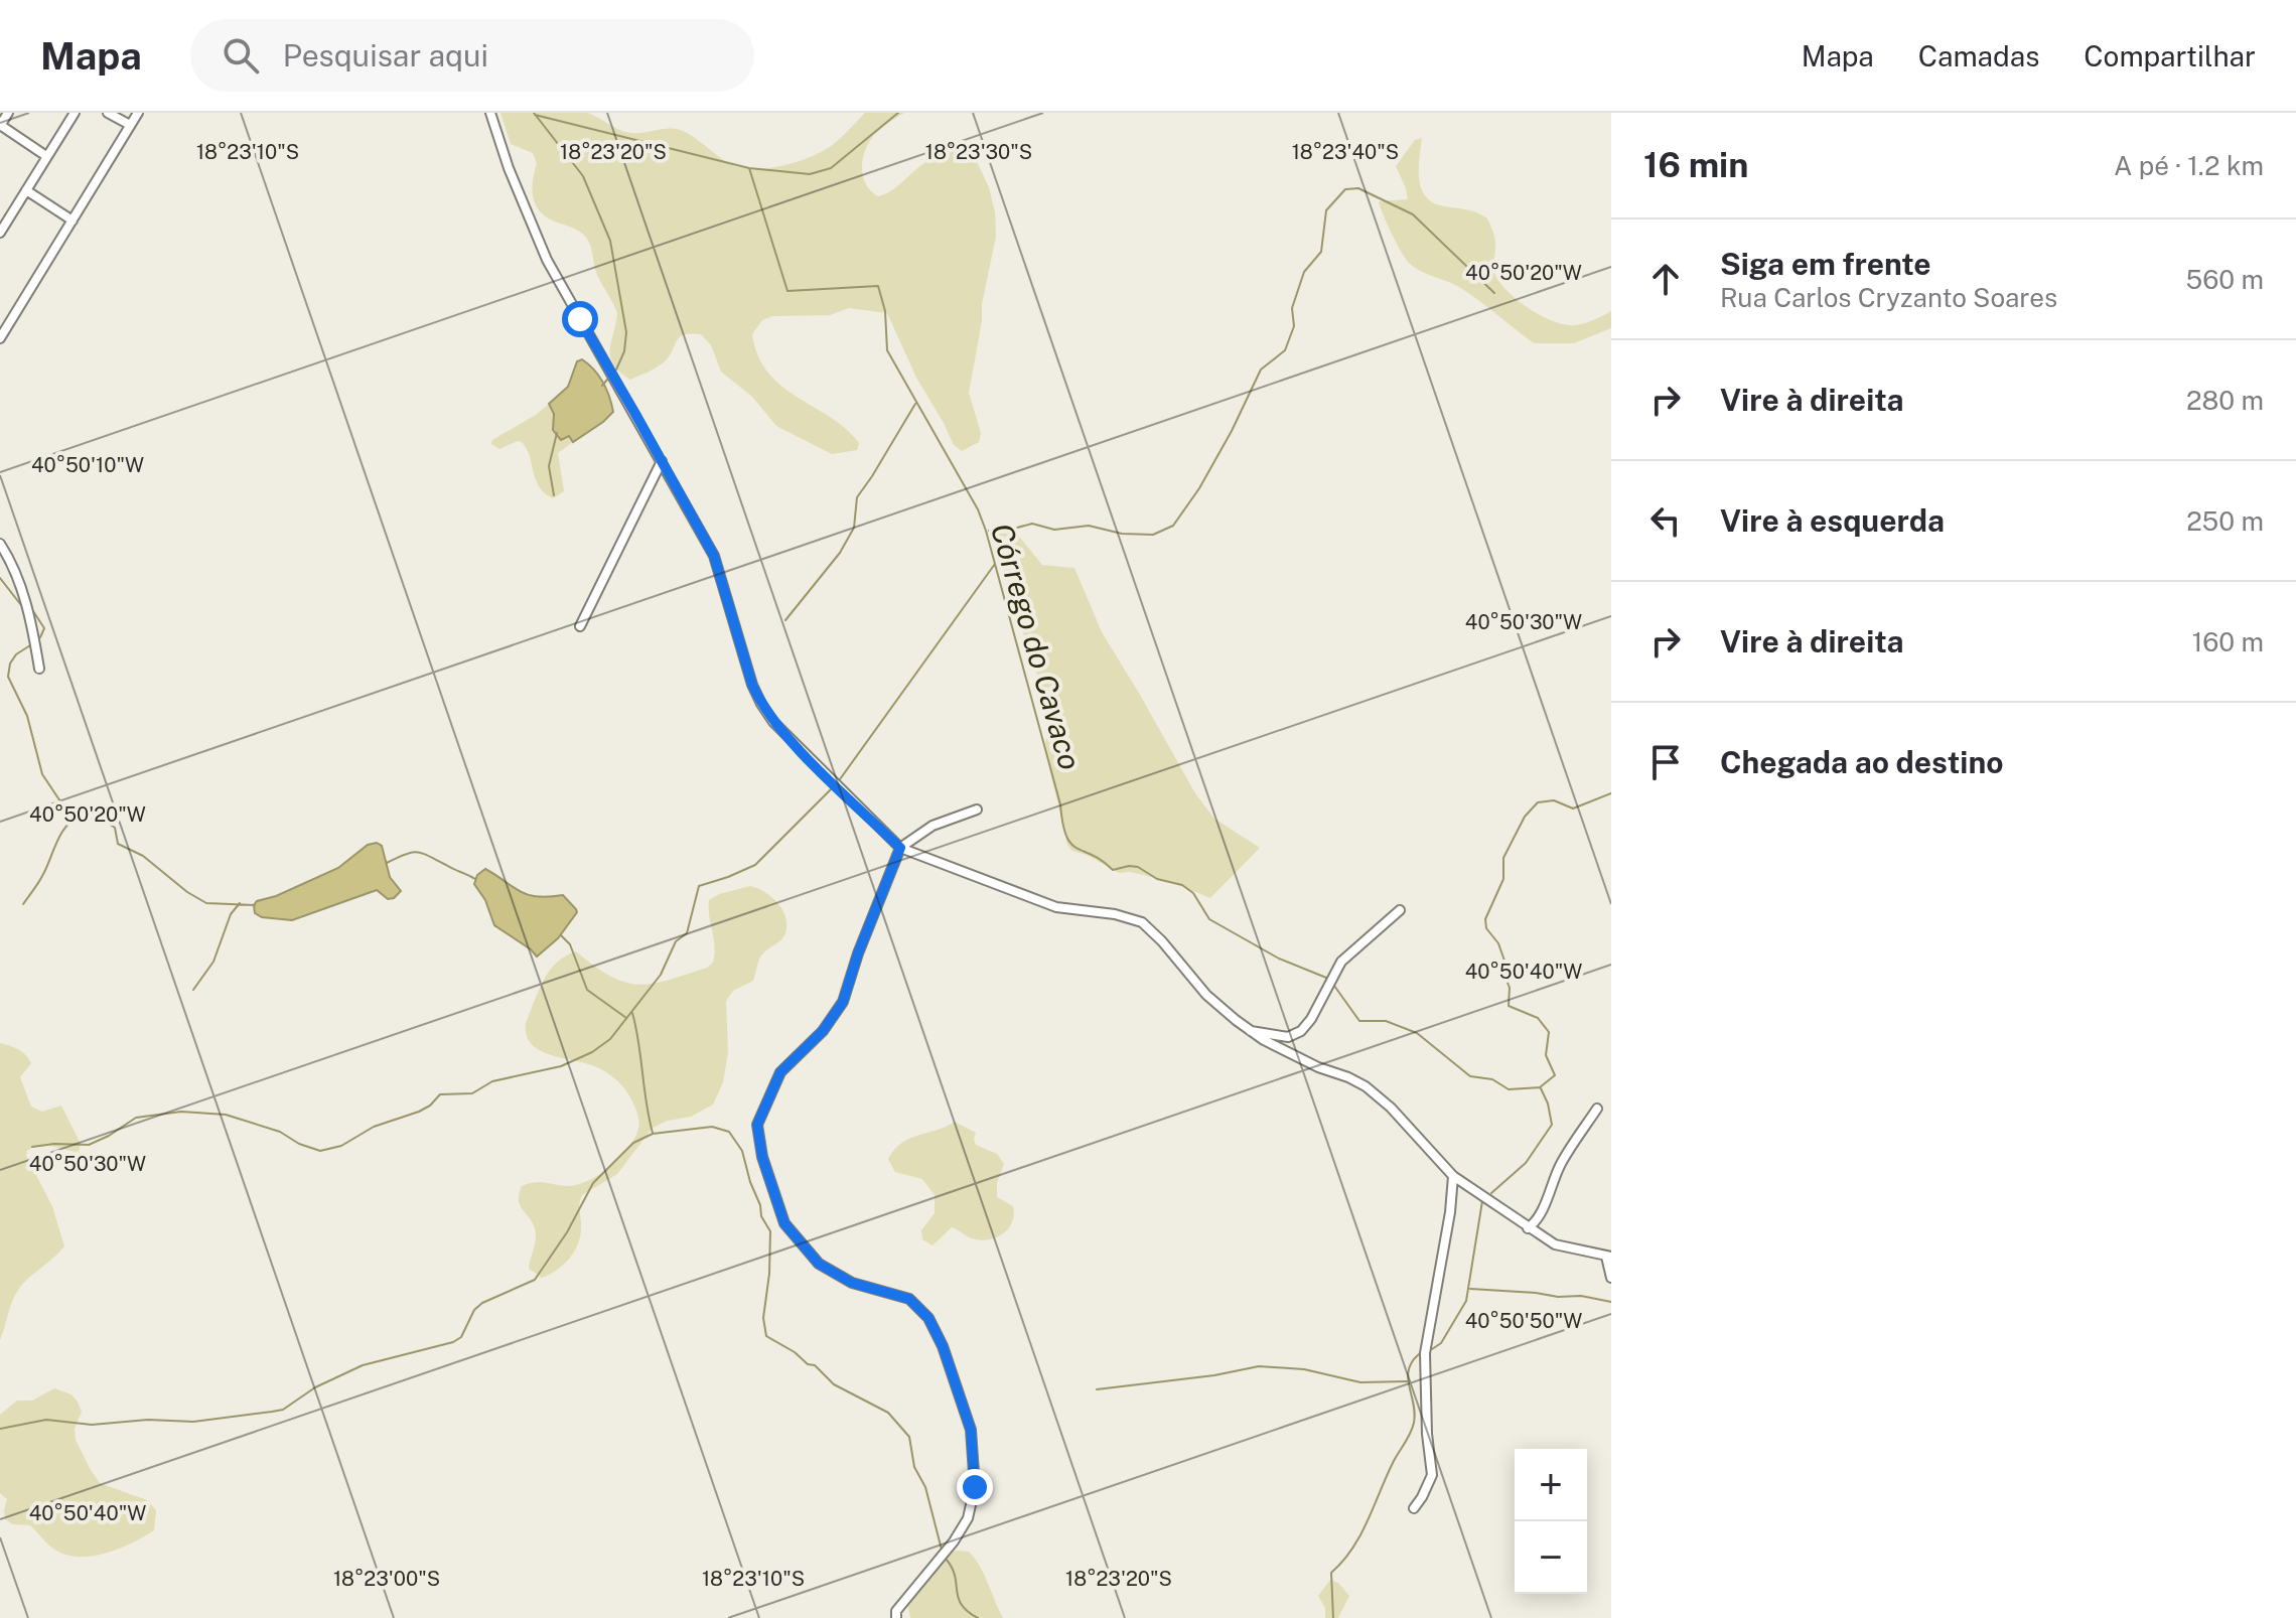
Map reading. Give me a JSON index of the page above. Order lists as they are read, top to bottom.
{
  "water": ["Córrego do Cavaco"],
  "page": {
    "header": "Mapa",
    "search": "Pesquisar aqui",
    "nav": ["Mapa", "Camadas", "Compartilhar"],
    "heading": ["16 min", "A pé · 1.2 km"],
    "list": [
      ["Siga em frente", "Rua Carlos Cryzanto Soares", "560 m"],
      ["Vire à direita", "280 m"],
      ["Vire à esquerda", "250 m"],
      ["Vire à direita", "160 m"],
      "Chegada ao destino"
    ],
    "map_buttons": ["+", "−"]
  },
  "coordinates": [
    "18°23'10\"S",
    "18°23'20\"S",
    "18°23'30\"S",
    "18°23'40\"S",
    "40°50'20\"W",
    "40°50'10\"W",
    "40°50'30\"W",
    "40°50'40\"W",
    "40°50'50\"W",
    "18°23'00\"S"
  ]
}
